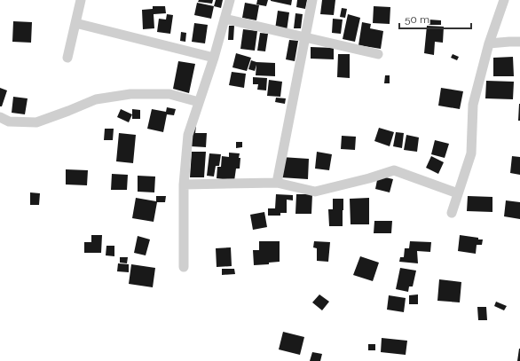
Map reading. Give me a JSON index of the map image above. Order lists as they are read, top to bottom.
{
  "scale_bar": "50 m"
}
